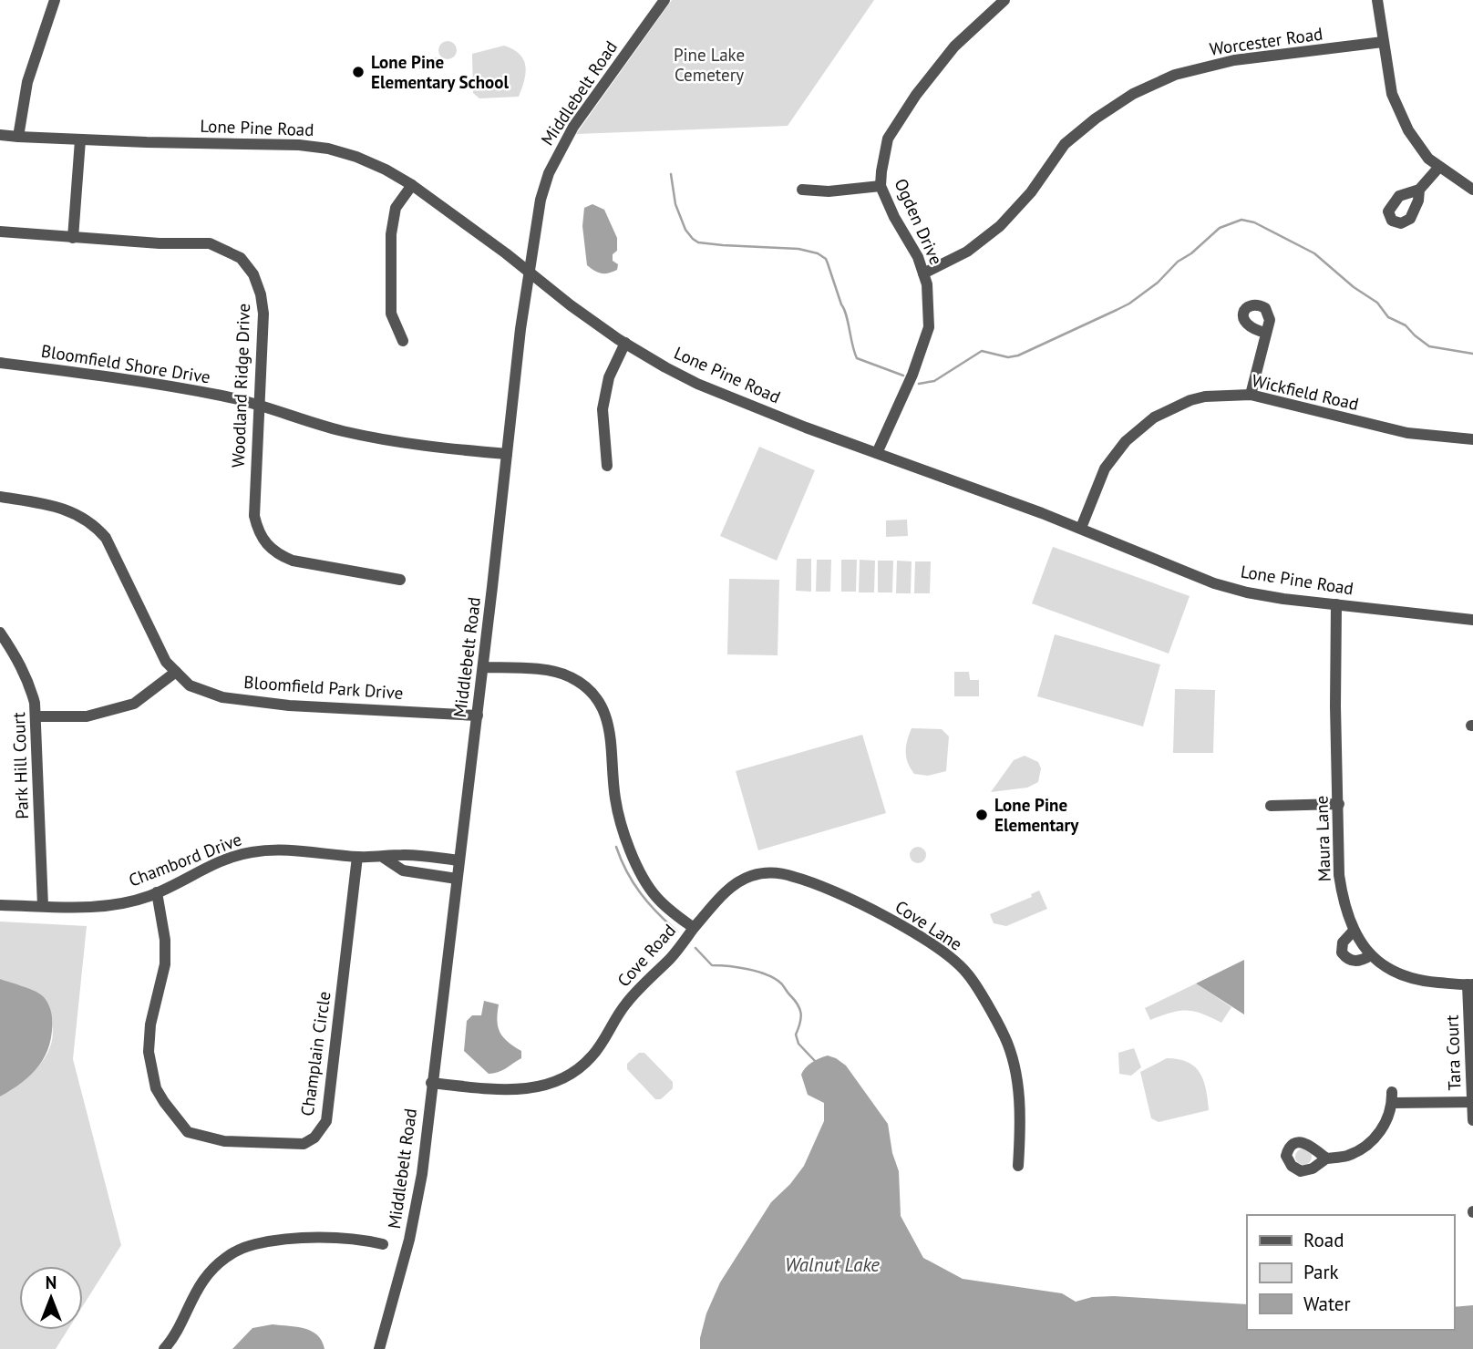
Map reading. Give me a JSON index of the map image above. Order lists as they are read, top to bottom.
{
  "streets": {
    "street": [
      "Worcester Road",
      "Middlebelt Road",
      "Lone Pine Road",
      "Ogden Drive",
      "Bloomfield Shore Drive",
      "Woodland Ridge Drive",
      "Wickfield Road",
      "Bloomfield Park Drive",
      "Park Hill Court",
      "Maura Lane",
      "Chambord Drive",
      "Cove Lane",
      "Cove Road",
      "Tara Court",
      "Champlain Circle"
    ]
  },
  "crossings": [
    ["Worcester Road", "Ogden Drive"],
    ["Middlebelt Road", "Lone Pine Road"],
    ["Middlebelt Road", "Bloomfield Shore Drive"],
    ["Middlebelt Road", "Bloomfield Park Drive"],
    ["Middlebelt Road", "Chambord Drive"],
    ["Middlebelt Road", "Cove Road"],
    ["Lone Pine Road", "Ogden Drive"],
    ["Lone Pine Road", "Wickfield Road"],
    ["Lone Pine Road", "Maura Lane"],
    ["Bloomfield Shore Drive", "Woodland Ridge Drive"],
    ["Park Hill Court", "Chambord Drive"],
    ["Maura Lane", "Tara Court"],
    ["Chambord Drive", "Champlain Circle"],
    ["Cove Lane", "Cove Road"]
  ],
  "water": ["Walnut Lake"],
  "parks": ["Pine Lake Cemetery"],
  "places": ["Lone Pine Elementary School", "Lone Pine Elementary"],
  "legend": ["Road", "Park", "Water"],
  "north": "top"
}
